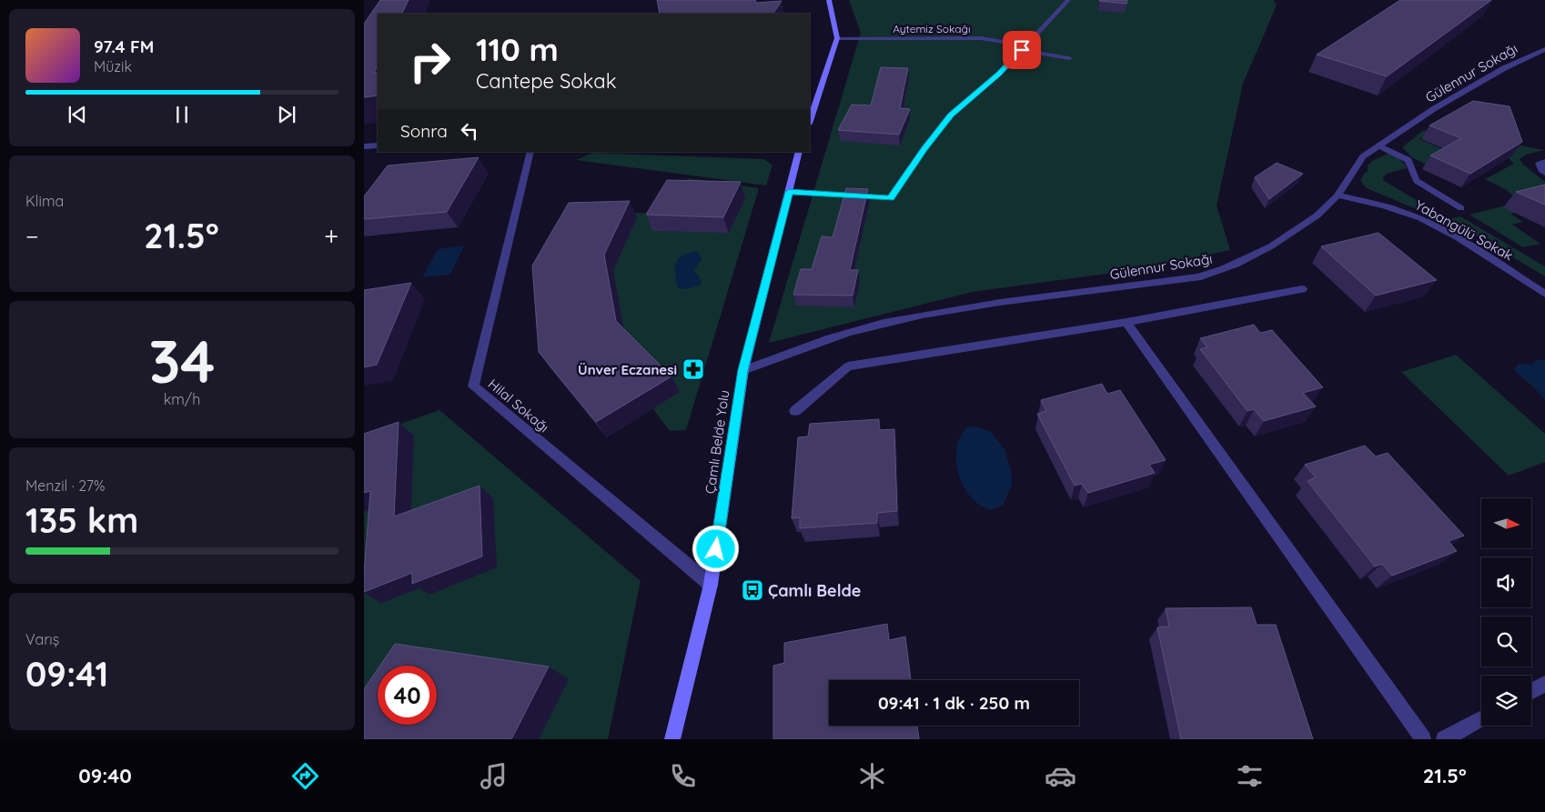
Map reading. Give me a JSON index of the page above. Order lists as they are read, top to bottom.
{
  "streets": {
    "street": [
      "Aytemiz Sokağı",
      "Gülennur Sokağı",
      "Yabangülü Sokak",
      "Hilal Sokağı",
      "Çamlı Belde Yolu"
    ]
  },
  "crossings": [
    ["Gülennur Sokağı", "Yabangülü Sokak"],
    ["Gülennur Sokağı", "Çamlı Belde Yolu"],
    ["Hilal Sokağı", "Çamlı Belde Yolu"]
  ],
  "places": {
    "pharmacy": ["Ünver Eczanesi"],
    "bus stop": ["Çamlı Belde"]
  },
  "north": "right",
  "page": {
    "turn": ["110 m", "Cantepe Sokak"],
    "song": ["97.4 FM", "Müzik"],
    "then": "Sonra",
    "tile": [
      "Klima",
      ["34", "km/h"],
      ["Menzil · 27%", "135 km"],
      ["Varış", "09:41"]
    ],
    "heat": ["−", "21.5°", "+"],
    "limit": "40",
    "trip": "09:41 · 1 dk · 250 m",
    "tabs": ["09:40", "21.5°"]
  }
}
